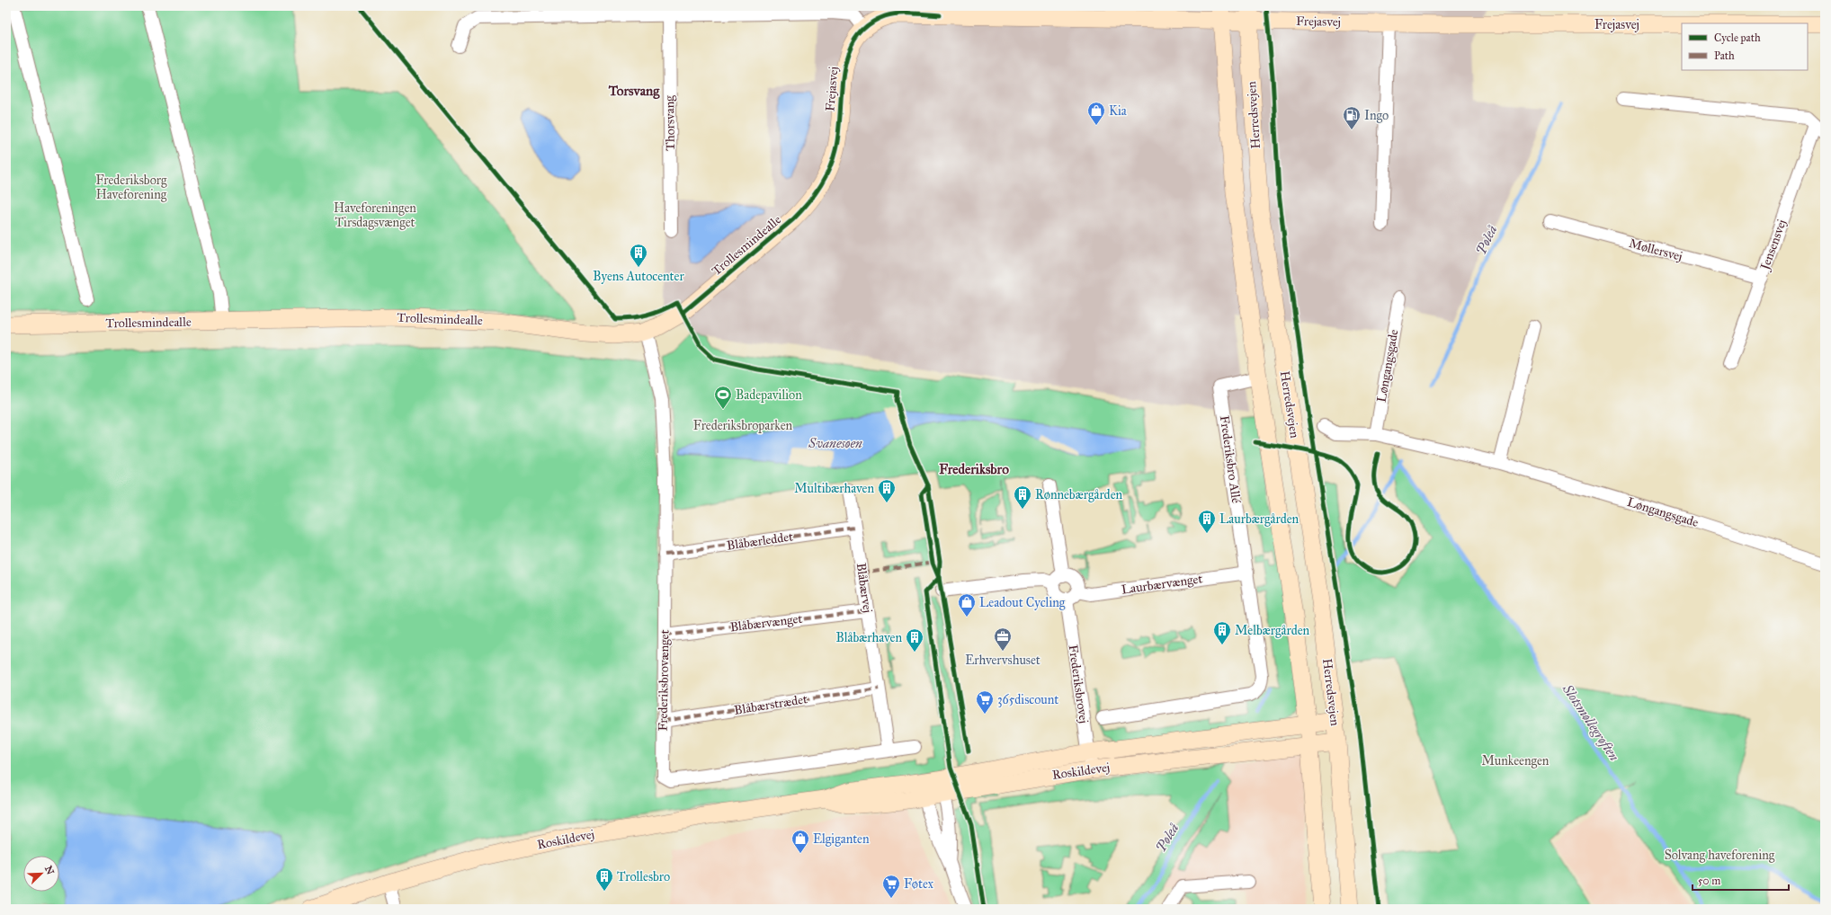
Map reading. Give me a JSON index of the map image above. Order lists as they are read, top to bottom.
{
  "streets": {
    "street": [
      "Frejasvej",
      "Herredsvejen",
      "Thorsvang",
      "Jensensvej",
      "Trollesmindealle",
      "Møllersvej",
      "Løngangsgade",
      "Frederiksbro Allé",
      "Blåbærleddet",
      "Laurbærvænget",
      "Blåbærvej",
      "Blåbærvænget",
      "Frederiksbrovænget",
      "Frederiksbrovej",
      "Blåbærstrædet",
      "Roskildevej"
    ]
  },
  "crossings": [
    ["Frejasvej", "Herredsvejen"],
    ["Frejasvej", "Trollesmindealle"],
    ["Herredsvejen", "Frederiksbro Allé"],
    ["Herredsvejen", "Roskildevej"],
    ["Jensensvej", "Møllersvej"],
    ["Trollesmindealle", "Frederiksbrovænget"],
    ["Frederiksbro Allé", "Laurbærvænget"],
    ["Blåbærleddet", "Blåbærvej"],
    ["Blåbærleddet", "Frederiksbrovænget"],
    ["Laurbærvænget", "Frederiksbrovej"],
    ["Blåbærvej", "Blåbærvænget"],
    ["Blåbærvej", "Frederiksbrovænget"],
    ["Blåbærvej", "Blåbærstrædet"],
    ["Blåbærvænget", "Frederiksbrovænget"],
    ["Frederiksbrovænget", "Blåbærstrædet"],
    ["Frederiksbrovej", "Roskildevej"]
  ],
  "districts": ["Torsvang", "Frederiksbro"],
  "water": ["Pøleå", "Svanesøen", "Slotsmøllegrøften"],
  "parks": [
    "Frederiksborg Haveforening",
    "Haveforeningen Tirsdagsvænget",
    "Frederiksbroparken",
    "Munkeengen",
    "Solvang haveforening"
  ],
  "places": {
    "shop": ["Kia", "Leadout Cycling", "Elgiganten"],
    "fuel station": ["Ingo"],
    "building": [
      "Byens Autocenter",
      "Multibærhaven",
      "Rønnebærgården",
      "Laurbærgården",
      "Melbærgården",
      "Blåbærhaven",
      "Trollesbro"
    ],
    "sports": ["Badepavilion"],
    "office": ["Erhvervshuset"],
    "supermarket": ["365discount", "Føtex"]
  },
  "legend": ["Cycle path", "Path"],
  "scale_bar": "50 m",
  "north": "top right"
}
